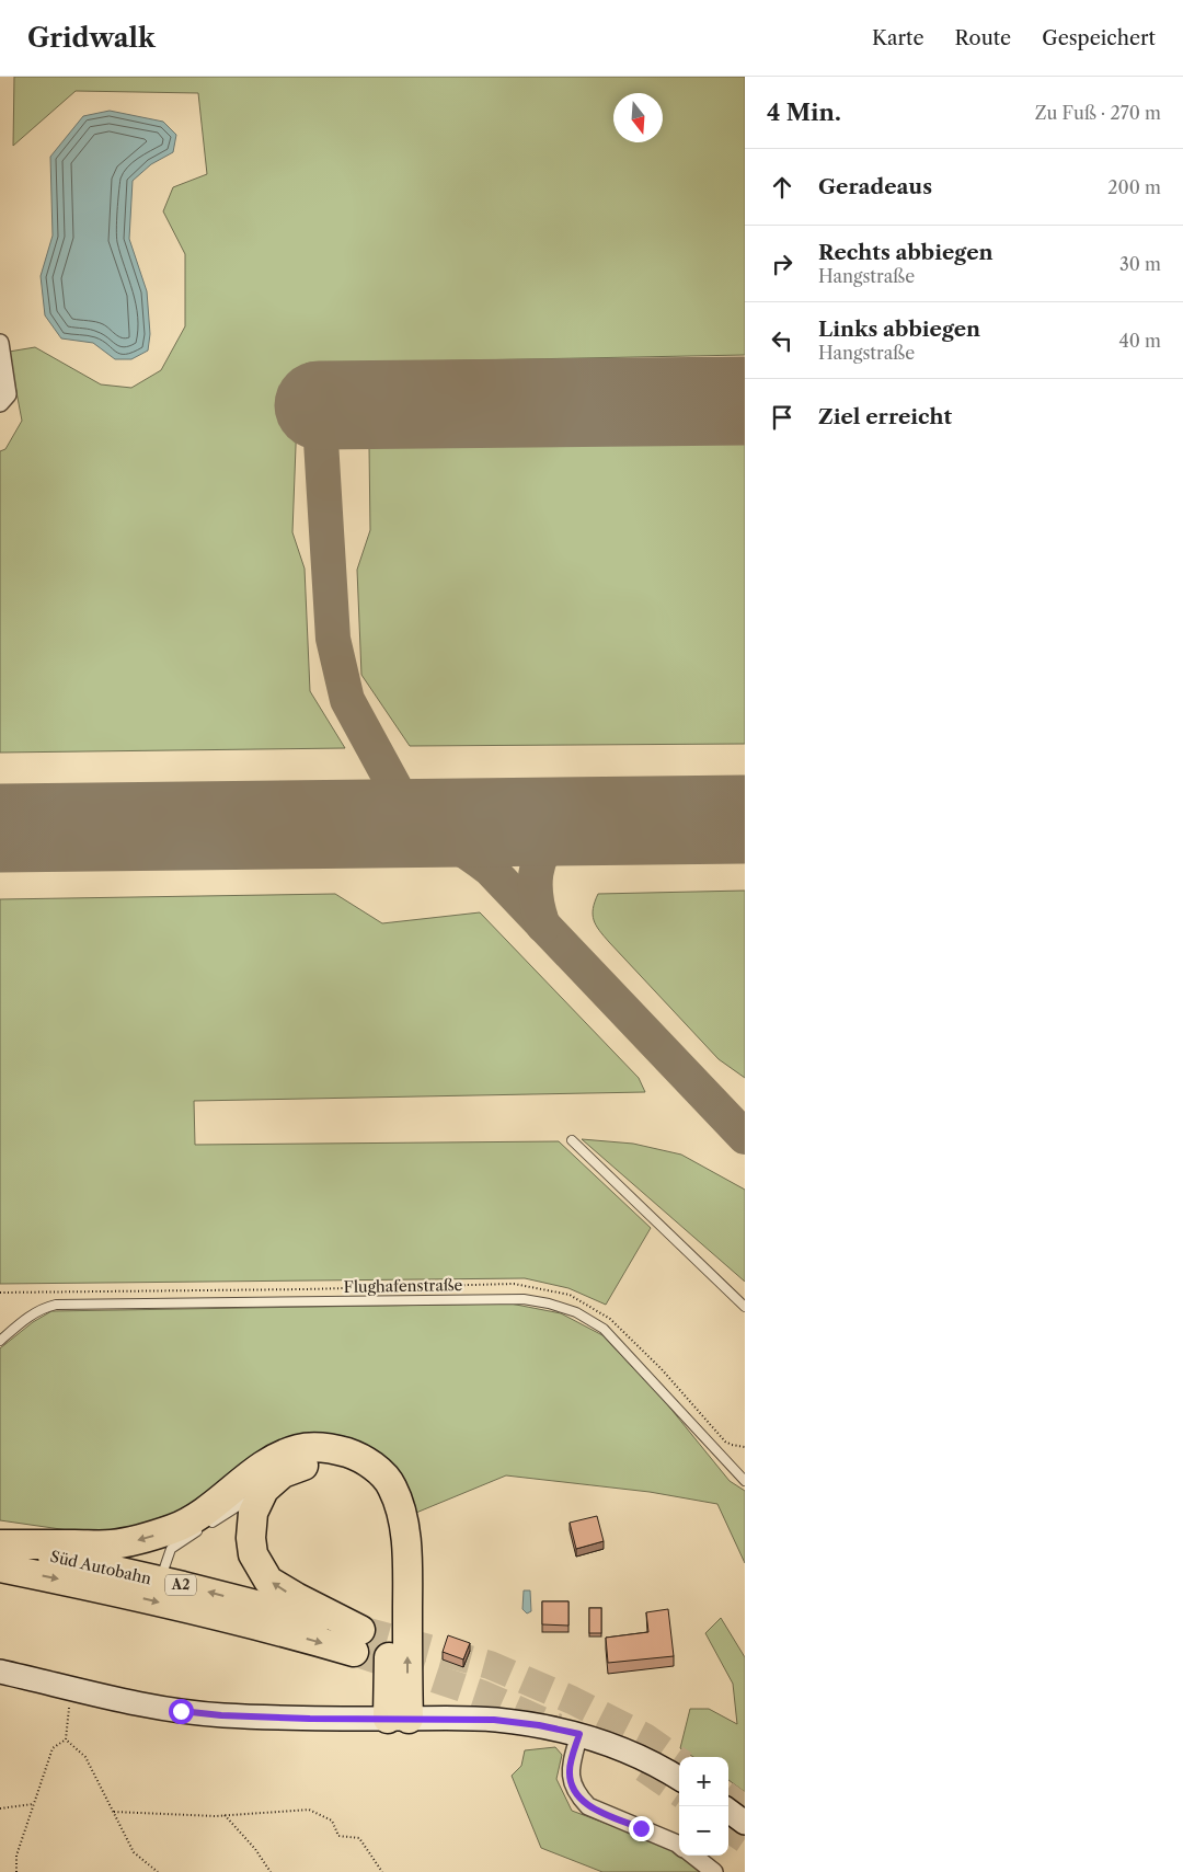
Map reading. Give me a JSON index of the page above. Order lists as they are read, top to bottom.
{
  "streets": {
    "highway": ["Süd Autobahn", "A2"],
    "lane": ["Flughafenstraße"]
  },
  "north": "bottom",
  "page": {
    "header": "Gridwalk",
    "nav": ["Karte", "Route", "Gespeichert"],
    "heading": ["4 Min.", "Zu Fuß · 270 m"],
    "list": [
      ["Geradeaus", "200 m"],
      ["Rechts abbiegen", "Hangstraße", "30 m"],
      ["Links abbiegen", "Hangstraße", "40 m"],
      "Ziel erreicht"
    ],
    "map_buttons": ["+", "−"]
  }
}
